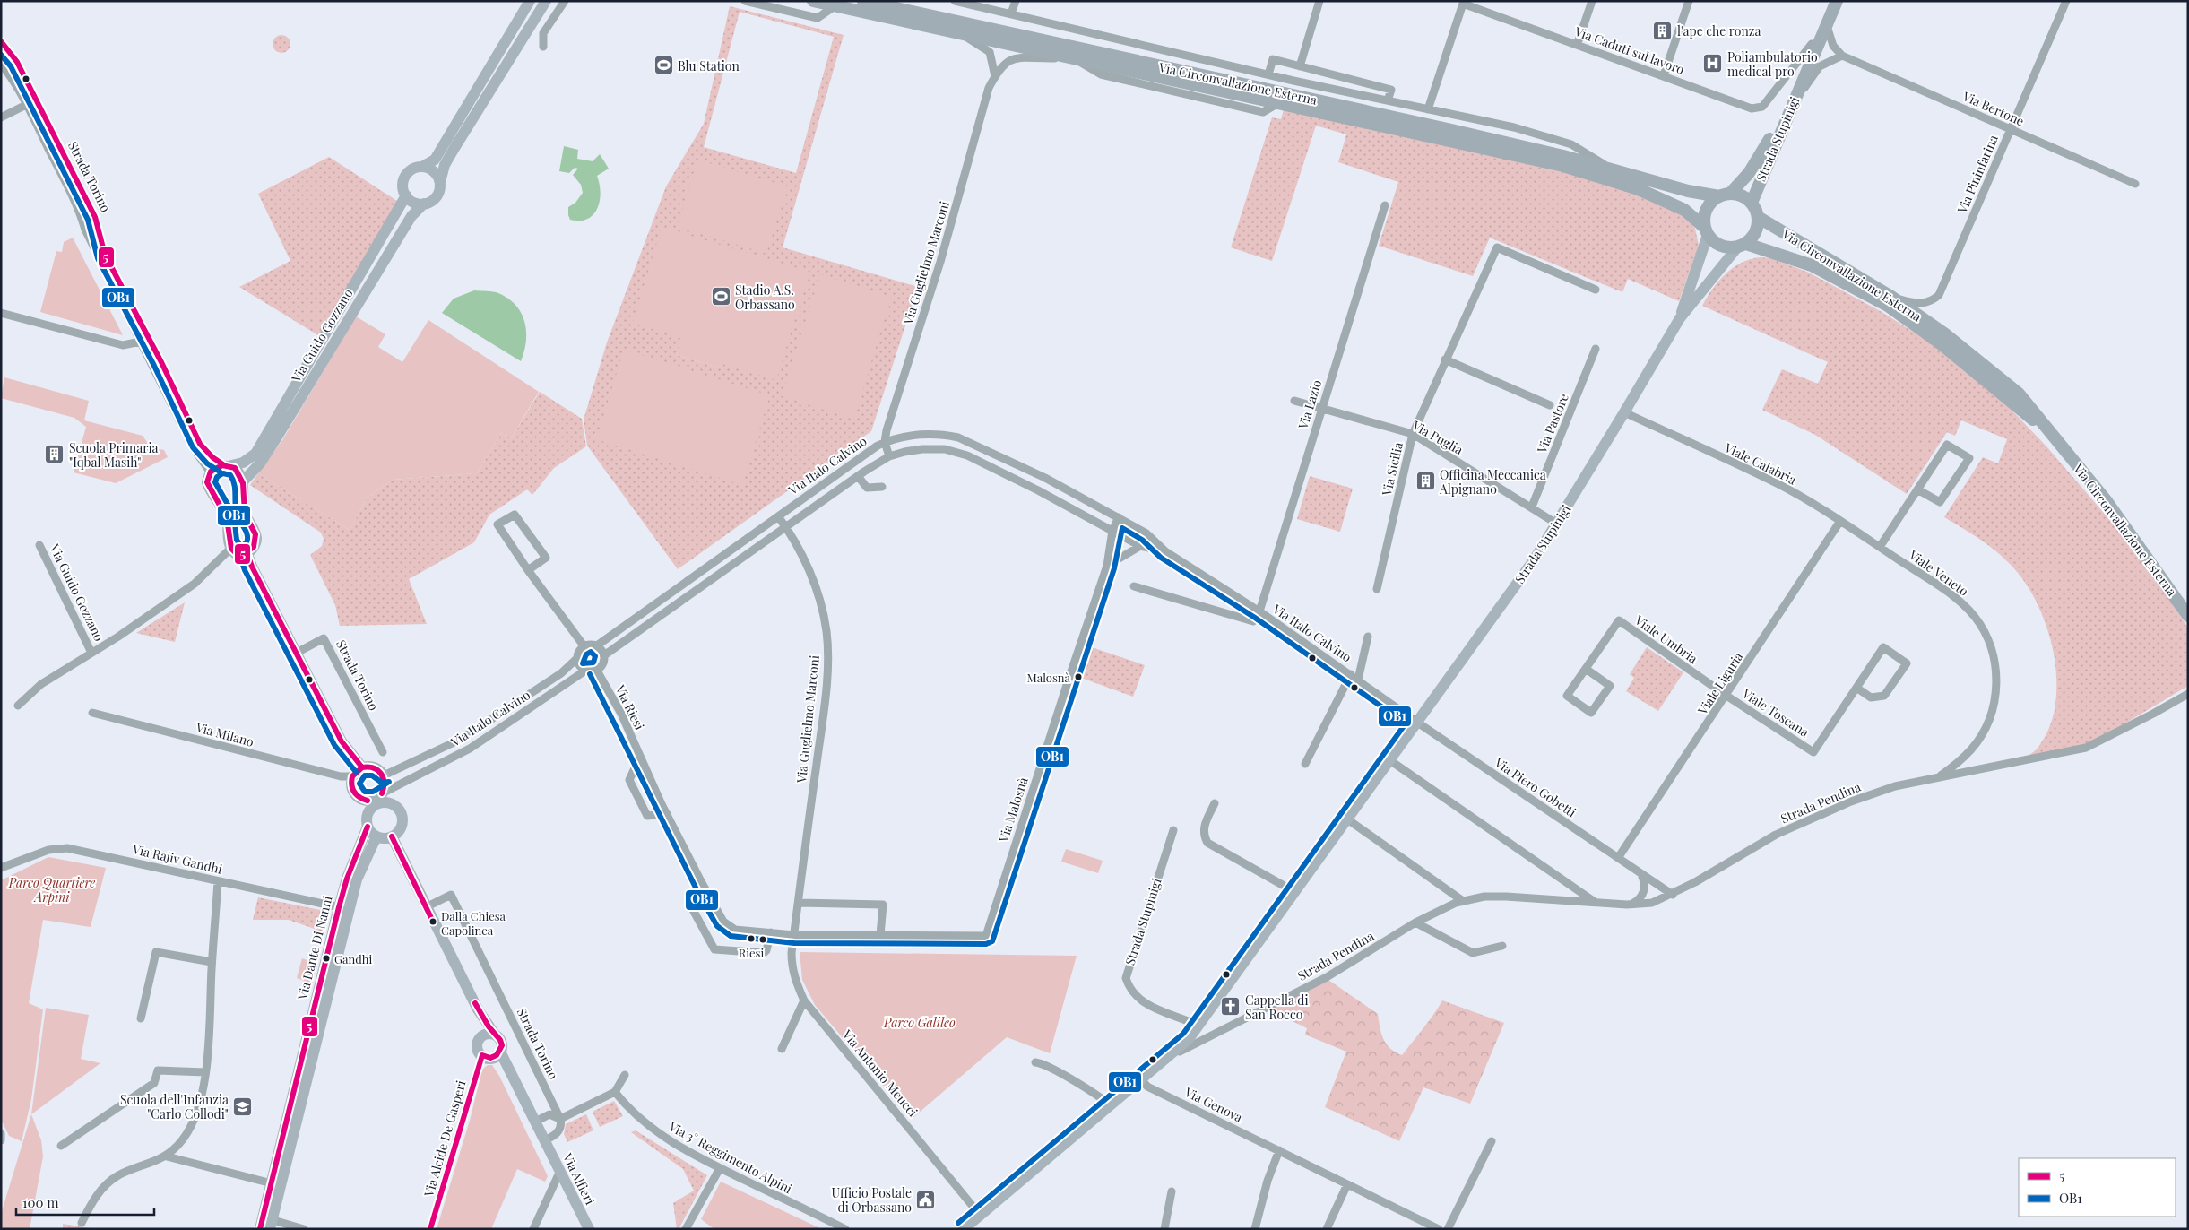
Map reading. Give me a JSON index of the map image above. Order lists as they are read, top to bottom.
{
  "streets": {
    "main road": ["Via Circonvallazione Esterna", "Strada Stupinigi"],
    "street": [
      "Via Caduti sul lavoro",
      "Via Bertone",
      "Via Pininfarina",
      "Strada Torino",
      "Via Guglielmo Marconi",
      "Via Guido Gozzano",
      "Via Lazio",
      "Via Pastore",
      "Via Puglia",
      "Viale Calabria",
      "Via Italo Calvino",
      "Via Sicilia",
      "Viale Veneto",
      "Viale Umbria",
      "Viale Liguria",
      "Via Riesi",
      "Viale Toscana",
      "Via Milano",
      "Via Piero Gobetti",
      "Strada Pendina",
      "Via Malosnà",
      "Via Rajiv Gandhi",
      "Via Dante Di Nanni",
      "Via Antonio Meucci",
      "Via Genova",
      "Via Alcide De Gasperi",
      "Via 3° Reggimento Alpini",
      "Via Alfieri"
    ]
  },
  "crossings": [
    ["Via Caduti sul lavoro", "Strada Stupinigi"],
    ["Via Circonvallazione Esterna", "Strada Stupinigi"],
    ["Via Circonvallazione Esterna", "Via Pininfarina"],
    ["Via Circonvallazione Esterna", "Via Guglielmo Marconi"],
    ["Via Bertone", "Via Pininfarina"],
    ["Strada Stupinigi", "Via Puglia"],
    ["Strada Stupinigi", "Viale Calabria"],
    ["Strada Stupinigi", "Via Italo Calvino"],
    ["Strada Stupinigi", "Via Piero Gobetti"],
    ["Strada Stupinigi", "Strada Pendina"],
    ["Strada Stupinigi", "Via Antonio Meucci"],
    ["Strada Stupinigi", "Via Genova"],
    ["Strada Torino", "Via Guido Gozzano"],
    ["Via Guglielmo Marconi", "Via Italo Calvino"],
    ["Via Guglielmo Marconi", "Via Riesi"],
    ["Via Guglielmo Marconi", "Via Malosnà"],
    ["Via Guglielmo Marconi", "Via Antonio Meucci"],
    ["Via Lazio", "Via Puglia"],
    ["Via Lazio", "Via Italo Calvino"],
    ["Via Pastore", "Via Puglia"],
    ["Via Puglia", "Via Sicilia"],
    ["Viale Calabria", "Viale Veneto"],
    ["Viale Calabria", "Viale Liguria"],
    ["Via Italo Calvino", "Via Riesi"],
    ["Via Italo Calvino", "Via Milano"],
    ["Via Italo Calvino", "Via Piero Gobetti"],
    ["Via Italo Calvino", "Via Malosnà"],
    ["Via Italo Calvino", "Via Dante Di Nanni"],
    ["Viale Veneto", "Strada Pendina"],
    ["Viale Umbria", "Viale Liguria"],
    ["Viale Umbria", "Viale Toscana"],
    ["Viale Liguria", "Viale Toscana"],
    ["Viale Liguria", "Via Piero Gobetti"],
    ["Via Riesi", "Via Malosnà"],
    ["Via Riesi", "Via Antonio Meucci"],
    ["Via Piero Gobetti", "Strada Pendina"],
    ["Via Malosnà", "Via Antonio Meucci"],
    ["Via Rajiv Gandhi", "Via Dante Di Nanni"],
    ["Via Alcide De Gasperi", "Via Alfieri"]
  ],
  "parks": ["Parco Quartiere Arpini", "Parco Galileo"],
  "places": {
    "building": ["l'ape che ronza", "Scuola Primaria \"Iqbal Masih\"", "Officina Meccanica Alpignano"],
    "hospital": ["Poliambulatorio medical pro"],
    "sports": ["Blu Station", "Stadio A.S. Orbassano"],
    "other": [
      "Malosnà",
      "Dalla Chiesa Capolinea",
      "Riesi",
      "Gandhi"
    ],
    "church": ["Cappella di San Rocco"],
    "school or university": ["Scuola dell'Infanzia \"Carlo Collodi\""],
    "public building": ["Ufficio Postale di Orbassano"]
  },
  "lines": ["transit line 5", "transit line OB1"],
  "legend": ["5", "OB1"],
  "scale_bar": "100 m"
}
